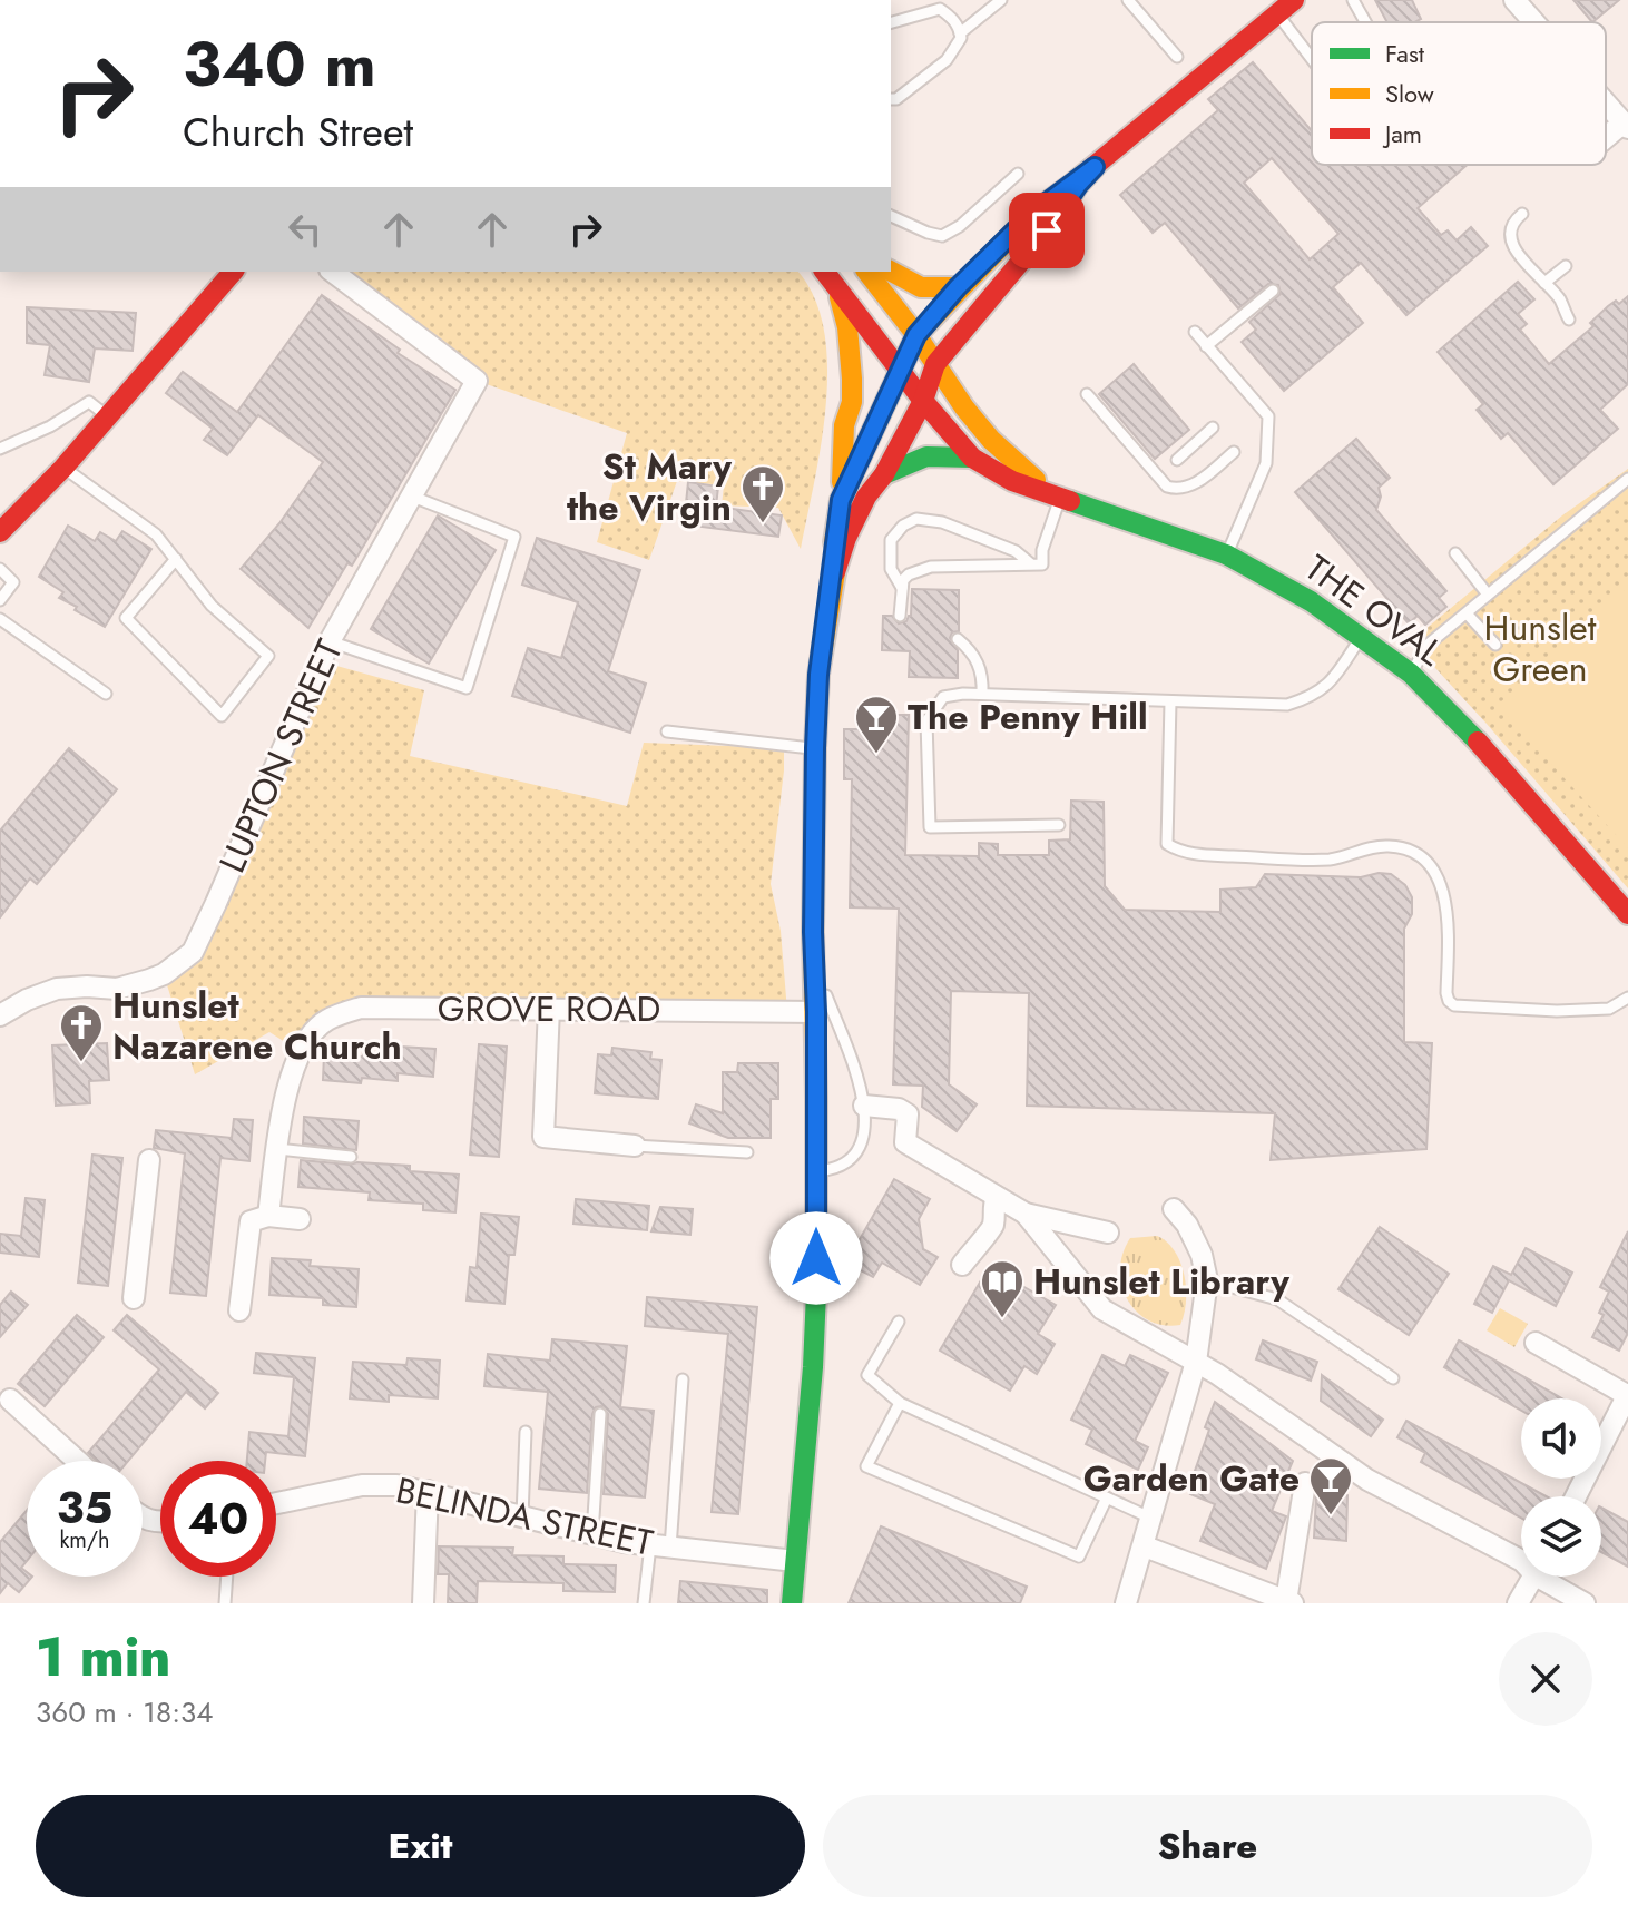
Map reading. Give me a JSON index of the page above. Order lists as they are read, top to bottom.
{
  "streets": {
    "street": [
      "THE OVAL",
      "LUPTON STREET",
      "GROVE ROAD",
      "BELINDA STREET"
    ]
  },
  "parks": ["Hunslet Green"],
  "places": {
    "church": ["St Mary the Virgin", "Hunslet Nazarene Church"],
    "bar": ["The Penny Hill", "Garden Gate"],
    "library": ["Hunslet Library"]
  },
  "legend": ["Fast", "Slow", "Jam"],
  "page": {
    "turn": ["340 m", "Church Street"],
    "speed": "35 km/h",
    "limit": "40",
    "heading": ["1 min", "360 m · 18:34"],
    "buttons": ["Exit", "Share"]
  }
}
